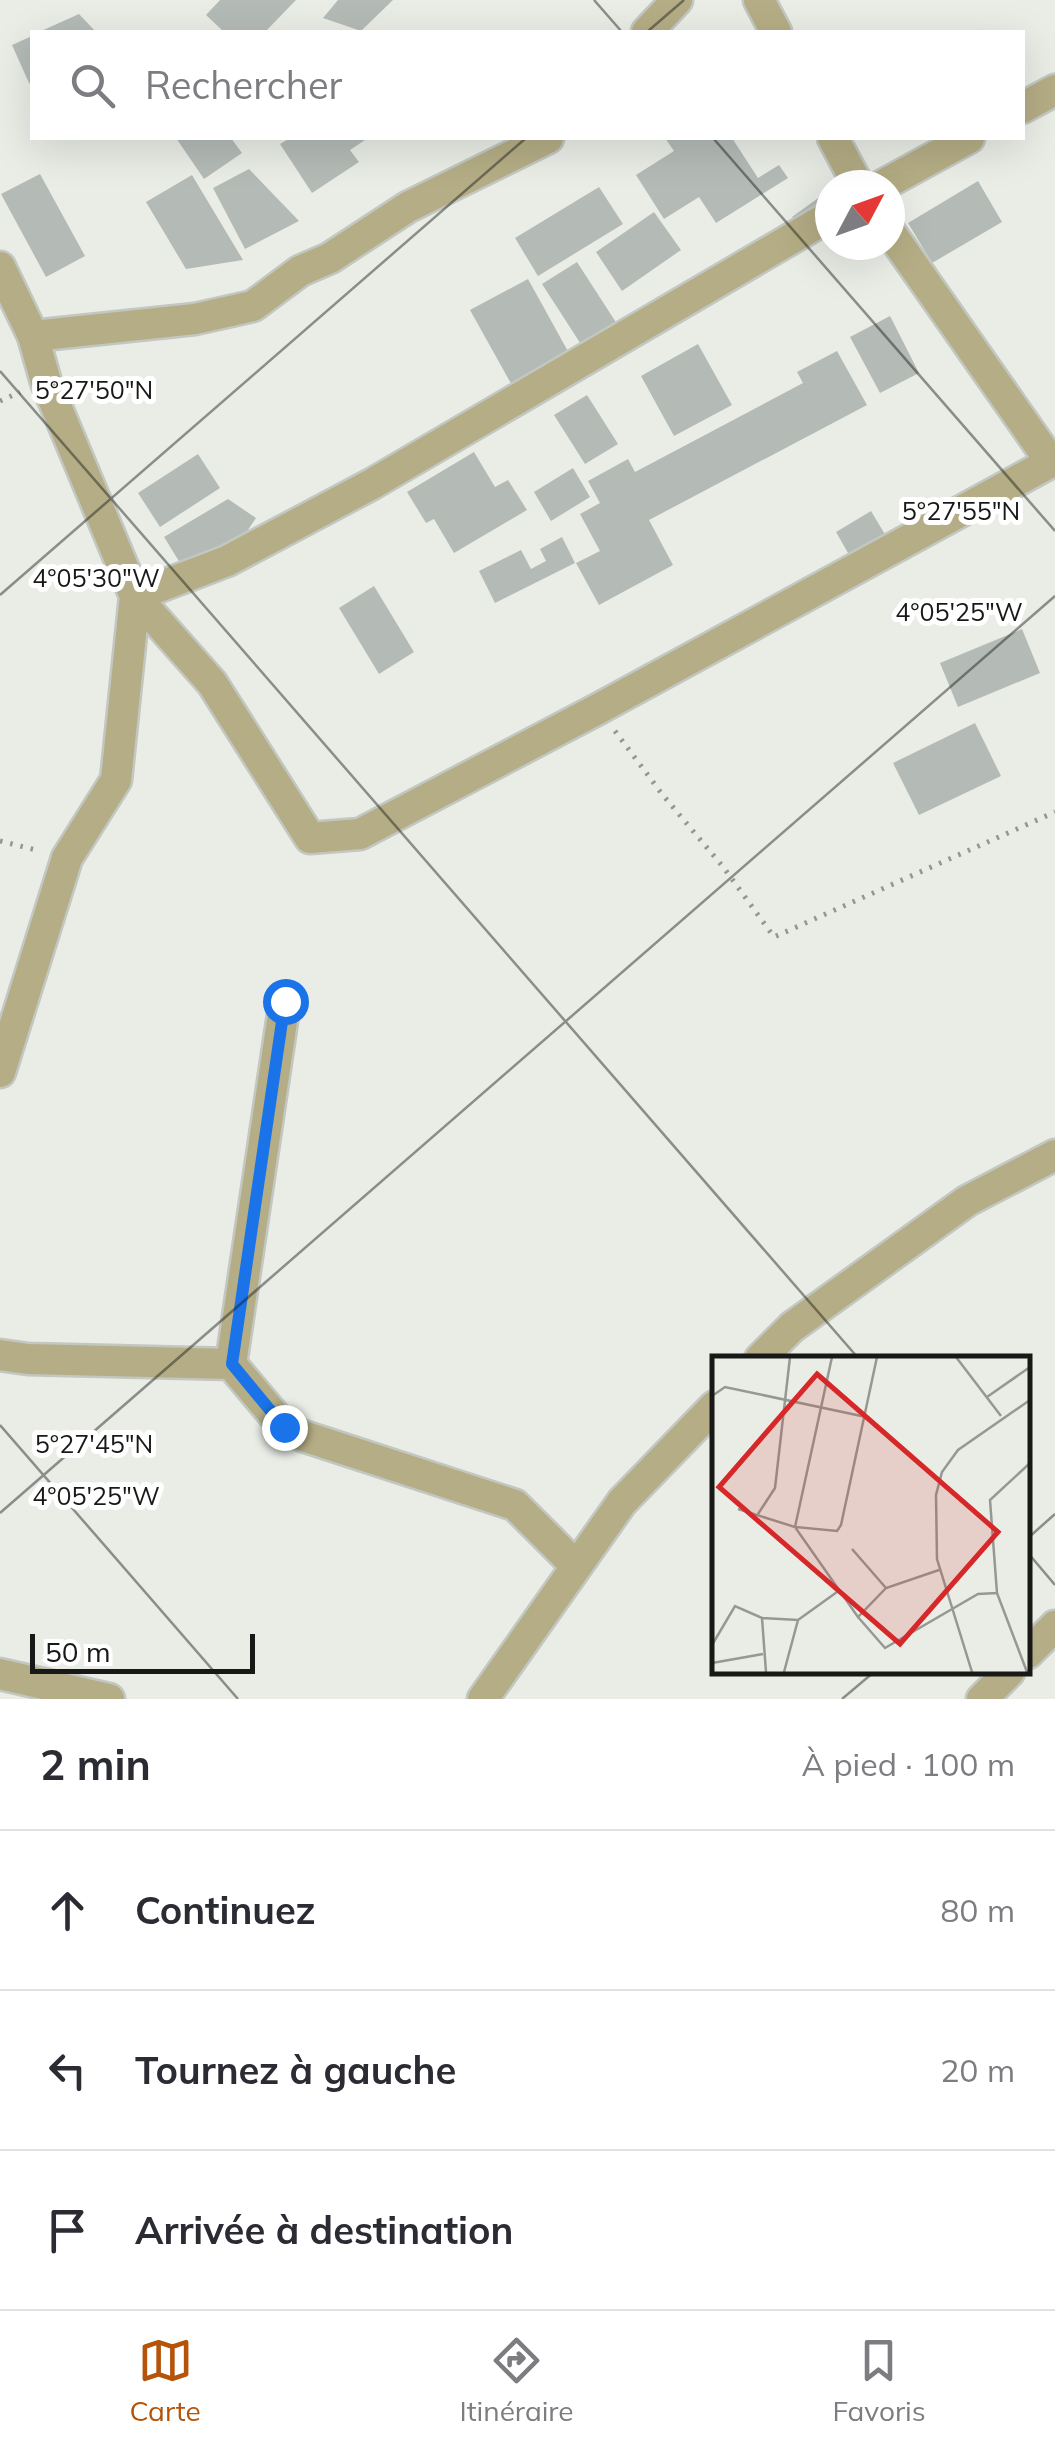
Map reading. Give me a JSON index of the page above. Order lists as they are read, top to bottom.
{
  "scale_bar": "50 m",
  "north": "top right",
  "page": {
    "search": "Rechercher",
    "scale": "50 m",
    "heading": ["2 min", "À pied · 100 m"],
    "list": [
      ["Continuez", "80 m"],
      ["Tournez à gauche", "20 m"],
      "Arrivée à destination"
    ],
    "nav": ["Carte", "Itinéraire", "Favoris"]
  },
  "coordinates": [
    "5°27'50\"N",
    "5°27'55\"N",
    "4°05'30\"W",
    "4°05'25\"W",
    "5°27'45\"N"
  ]
}
